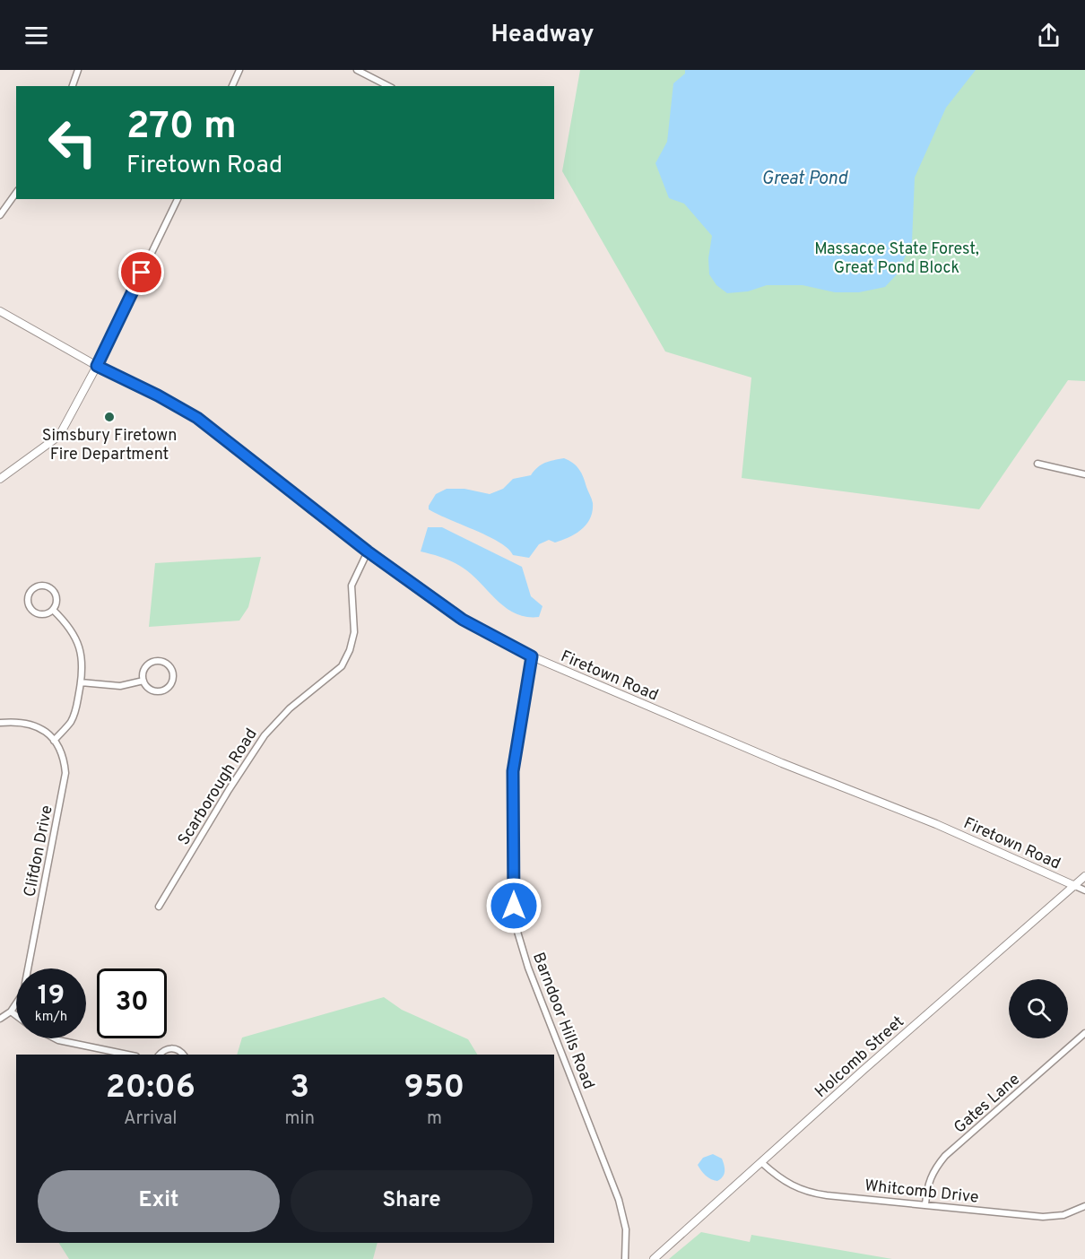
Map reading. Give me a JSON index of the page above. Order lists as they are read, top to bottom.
{
  "streets": {
    "street": [
      "Firetown Road",
      "Scarborough Road",
      "Clifdon Drive",
      "Barndoor Hills Road",
      "Holcomb Street",
      "Gates Lane",
      "Whitcomb Drive"
    ]
  },
  "crossings": [
    ["Firetown Road", "Scarborough Road"],
    ["Firetown Road", "Barndoor Hills Road"],
    ["Firetown Road", "Holcomb Street"],
    ["Holcomb Street", "Whitcomb Drive"],
    ["Gates Lane", "Whitcomb Drive"]
  ],
  "water": ["Great Pond"],
  "parks": ["Massacoe State Forest, Great Pond Block"],
  "places": ["Simsbury Firetown Fire Department"],
  "page": {
    "header": "Headway",
    "turn": ["270 m", "Firetown Road"],
    "speed": "19 km/h",
    "limit": "30",
    "eta": [
      "20:06",
      "Arrival",
      "3",
      "min",
      "950",
      "m"
    ],
    "buttons": ["Exit", "Share"]
  }
}
